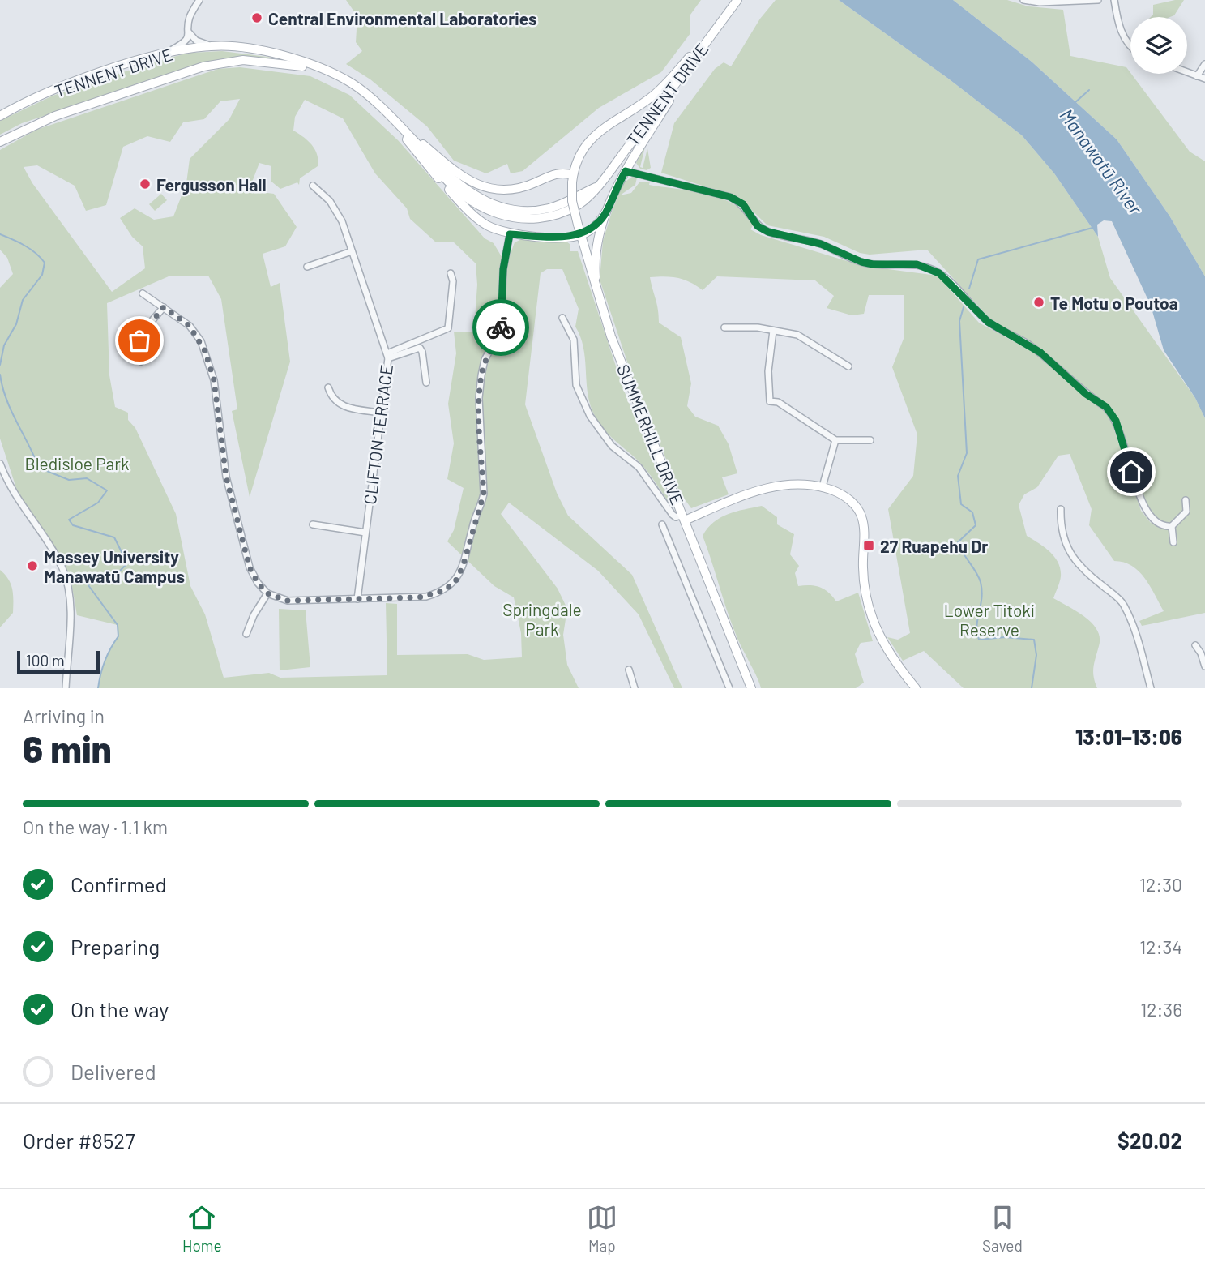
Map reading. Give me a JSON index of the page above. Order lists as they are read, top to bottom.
{
  "streets": {
    "main road": ["TENNENT DRIVE", "SUMMERHILL DRIVE"],
    "street": ["CLIFTON TERRACE"]
  },
  "water": ["Manawatū River"],
  "parks": ["Bledisloe Park", "Springdale Park", "Lower Titoki Reserve"],
  "places": {
    "other": [
      "Central Environmental Laboratories",
      "Fergusson Hall",
      "Te Motu o Poutoa",
      "Massey University Manawatū Campus"
    ],
    "transit": ["27 Ruapehu Dr"]
  },
  "scale_bar": "100 m",
  "page": {
    "scale": "100 m",
    "heading": ["6 min", "Arriving in", "13:01–13:06"],
    "panel": ["Order #8527", "$20.02"],
    "bar": "On the way · 1.1 km",
    "list": [
      ["Confirmed", "12:30"],
      ["Preparing", "12:34"],
      ["On the way", "12:36"],
      "Delivered"
    ],
    "tabs": ["Home", "Map", "Saved"]
  }
}
